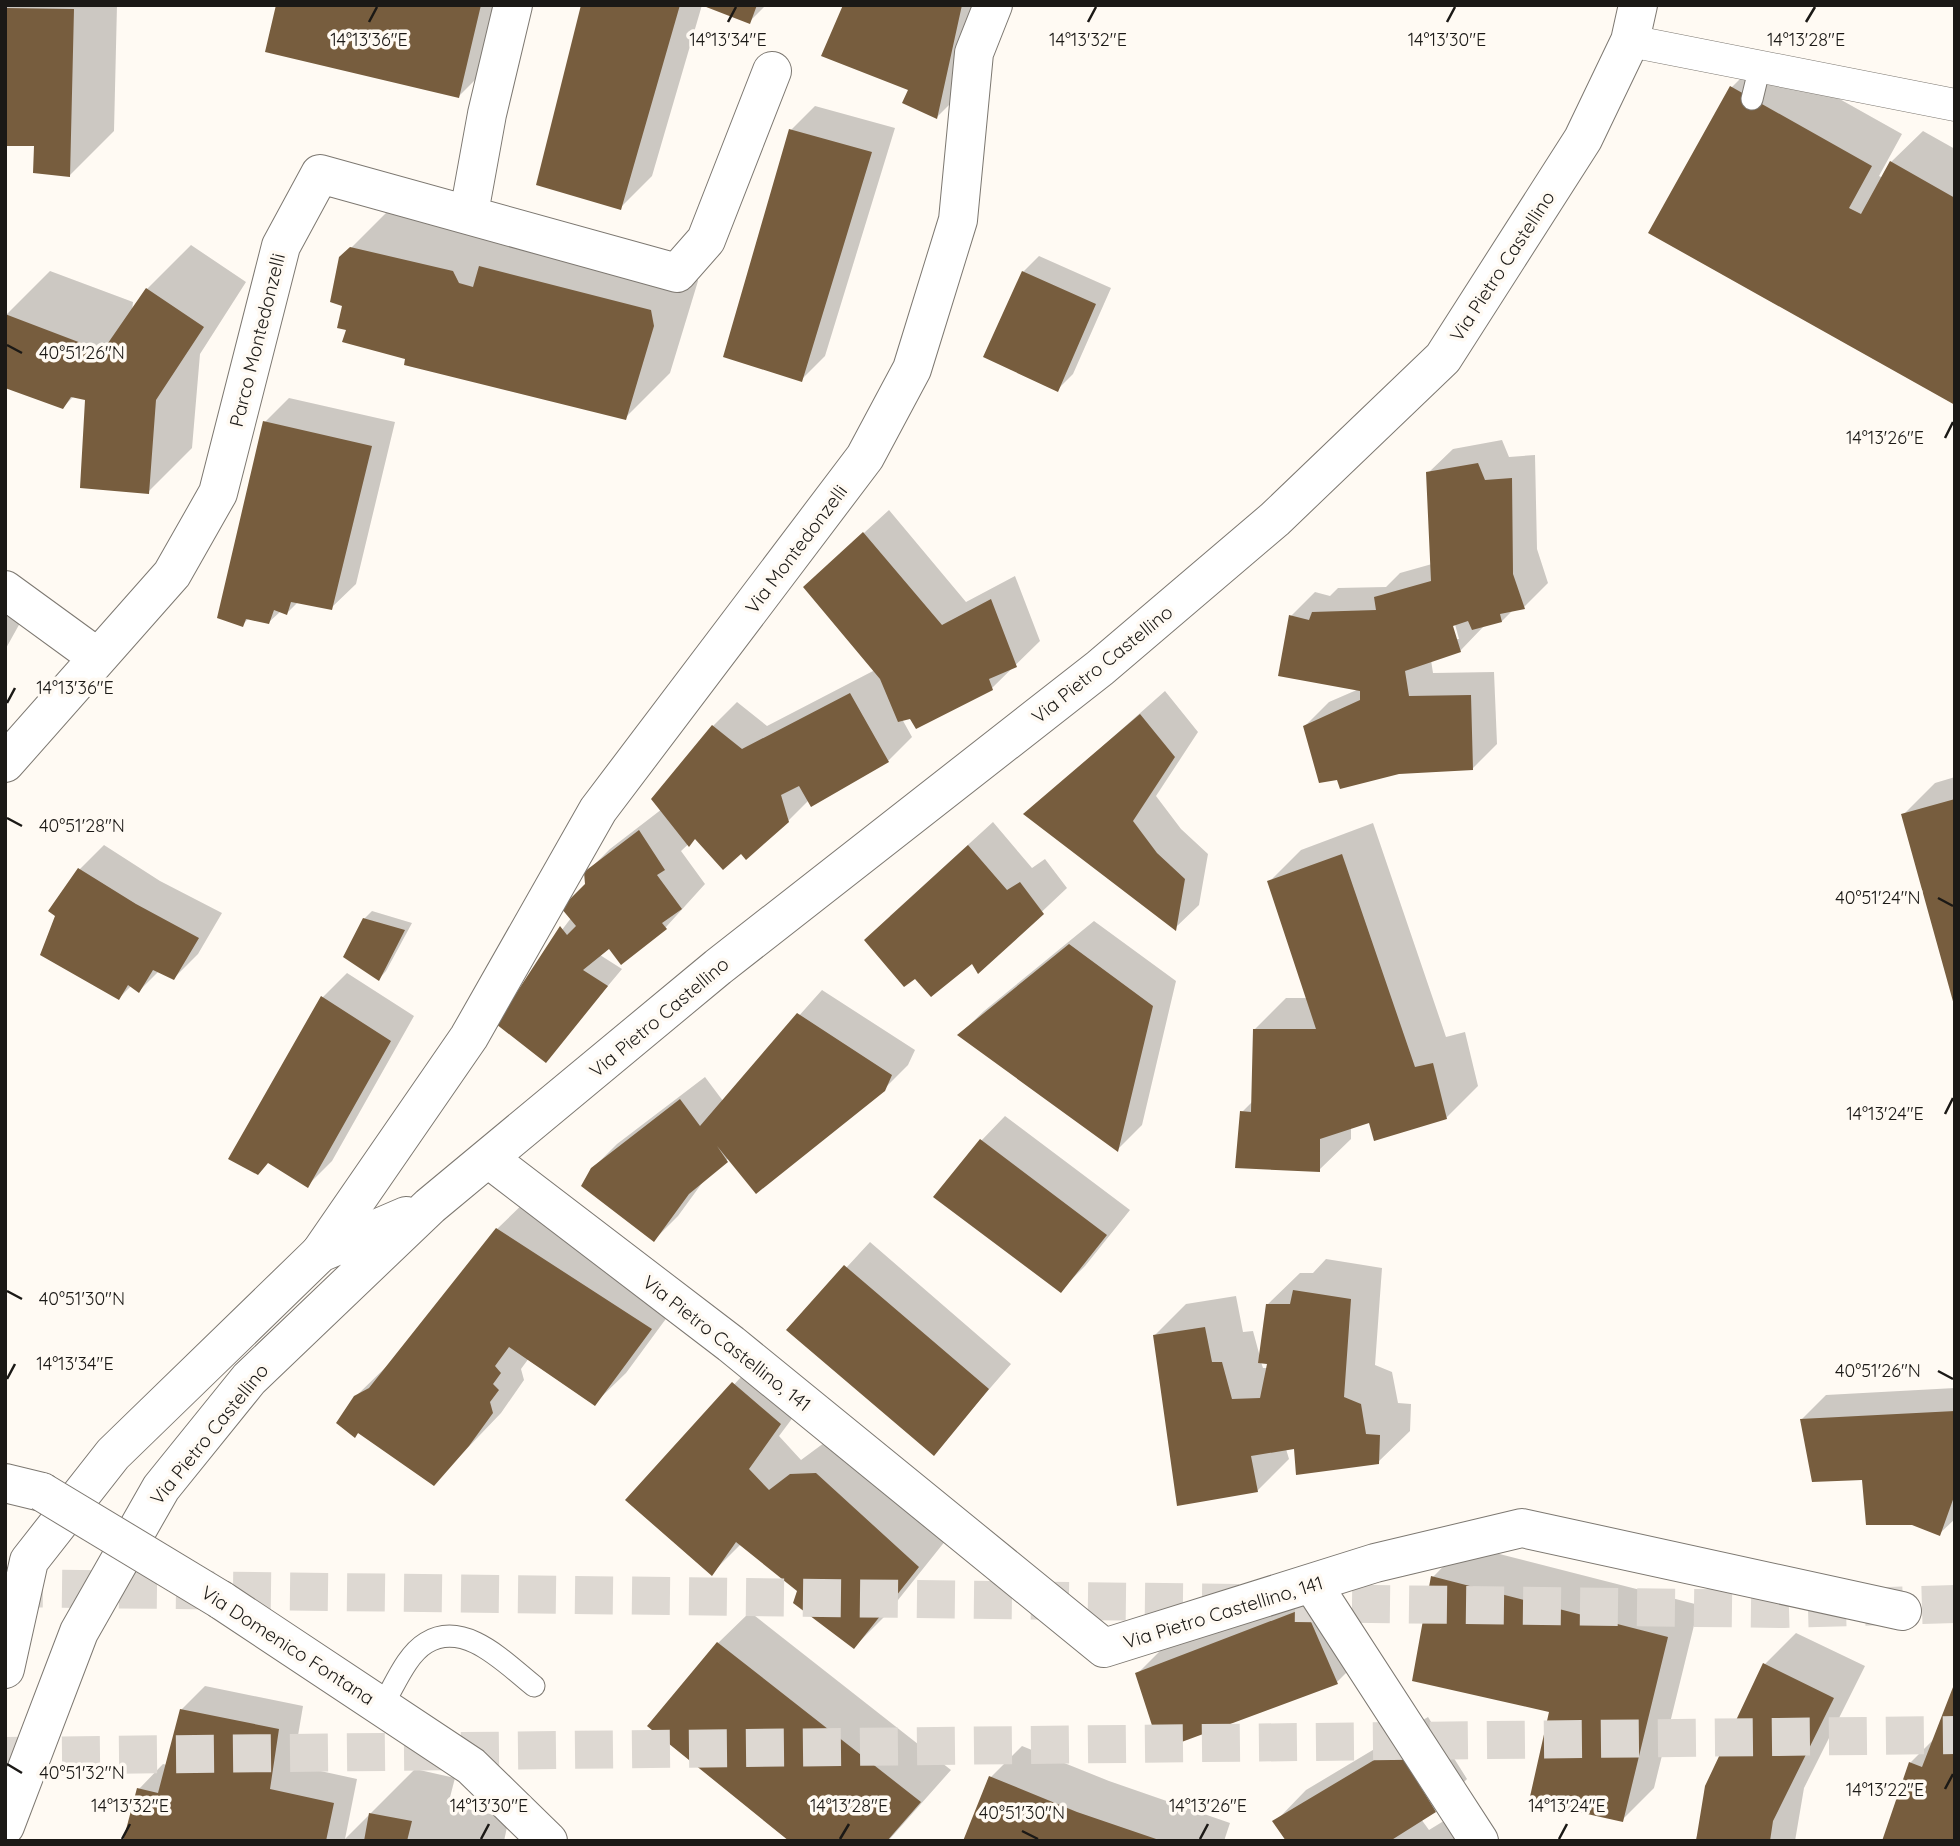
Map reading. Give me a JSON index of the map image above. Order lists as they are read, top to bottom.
{
  "streets": {
    "street": [
      "Via Pietro Castellino",
      "Parco Montedonzelli",
      "Via Montedonzelli",
      "Via Pietro Castellino, 141",
      "Via Domenico Fontana"
    ]
  },
  "crossings": [
    ["Via Pietro Castellino", "Via Montedonzelli"],
    ["Via Pietro Castellino", "Via Pietro Castellino, 141"]
  ],
  "coordinates": [
    "14°13'36\"E",
    "14°13'34\"E",
    "14°13'32\"E",
    "14°13'30\"E",
    "14°13'28\"E",
    "40°51'26\"N",
    "14°13'26\"E",
    "40°51'28\"N",
    "40°51'24\"N",
    "14°13'24\"E",
    "40°51'30\"N",
    "40°51'32\"N",
    "14°13'22\"E"
  ]
}
